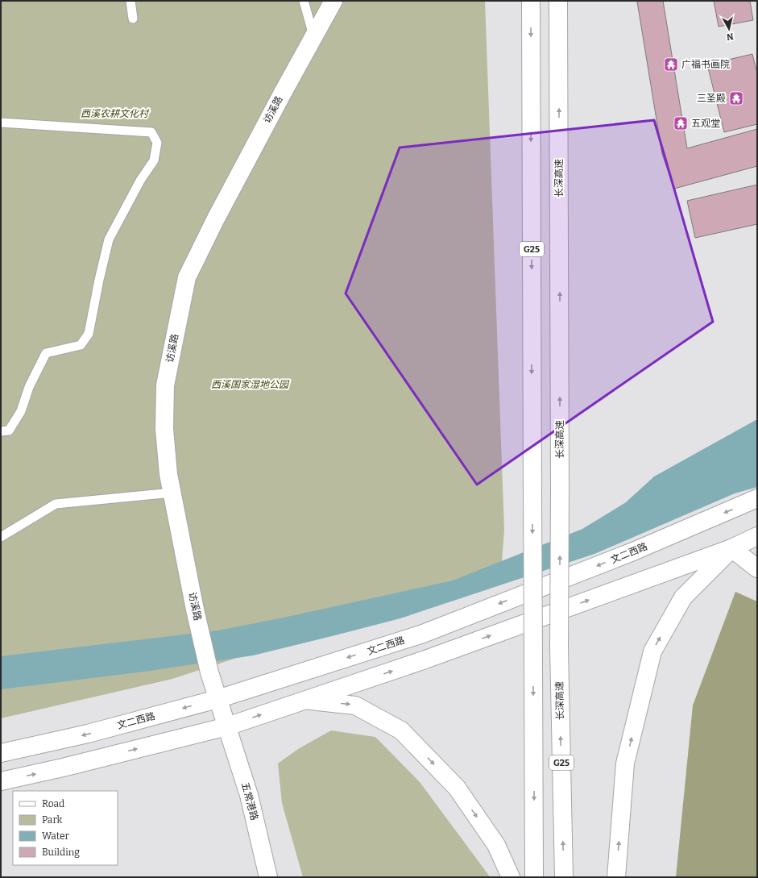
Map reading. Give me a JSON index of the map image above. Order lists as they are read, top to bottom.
{
  "streets": {
    "main road": [
      "访溪路",
      "长深高速",
      "G25",
      "文二西路",
      "五常港路"
    ]
  },
  "crossings": [
    ["访溪路", "文二西路"],
    ["访溪路", "五常港路"]
  ],
  "parks": ["西溪农耕文化村", "西溪国家湿地公园"],
  "places": {
    "temple": ["广福书画院", "三圣殿", "五观堂"]
  },
  "legend": [
    "Road",
    "Park",
    "Water",
    "Building"
  ],
  "north": "bottom"
}
